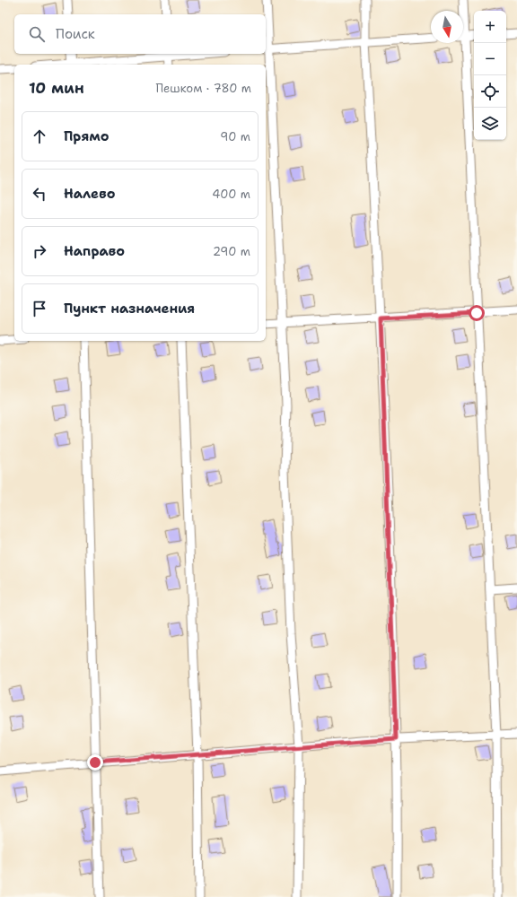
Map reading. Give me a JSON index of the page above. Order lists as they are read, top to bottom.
{
  "north": "bottom",
  "page": {
    "map_buttons": ["+", "−"],
    "search": "Поиск",
    "heading": ["10 мин", "Пешком · 780 m"],
    "list": [
      ["Прямо", "90 m"],
      ["Налево", "400 m"],
      ["Направо", "290 m"],
      "Пункт назначения"
    ]
  }
}
